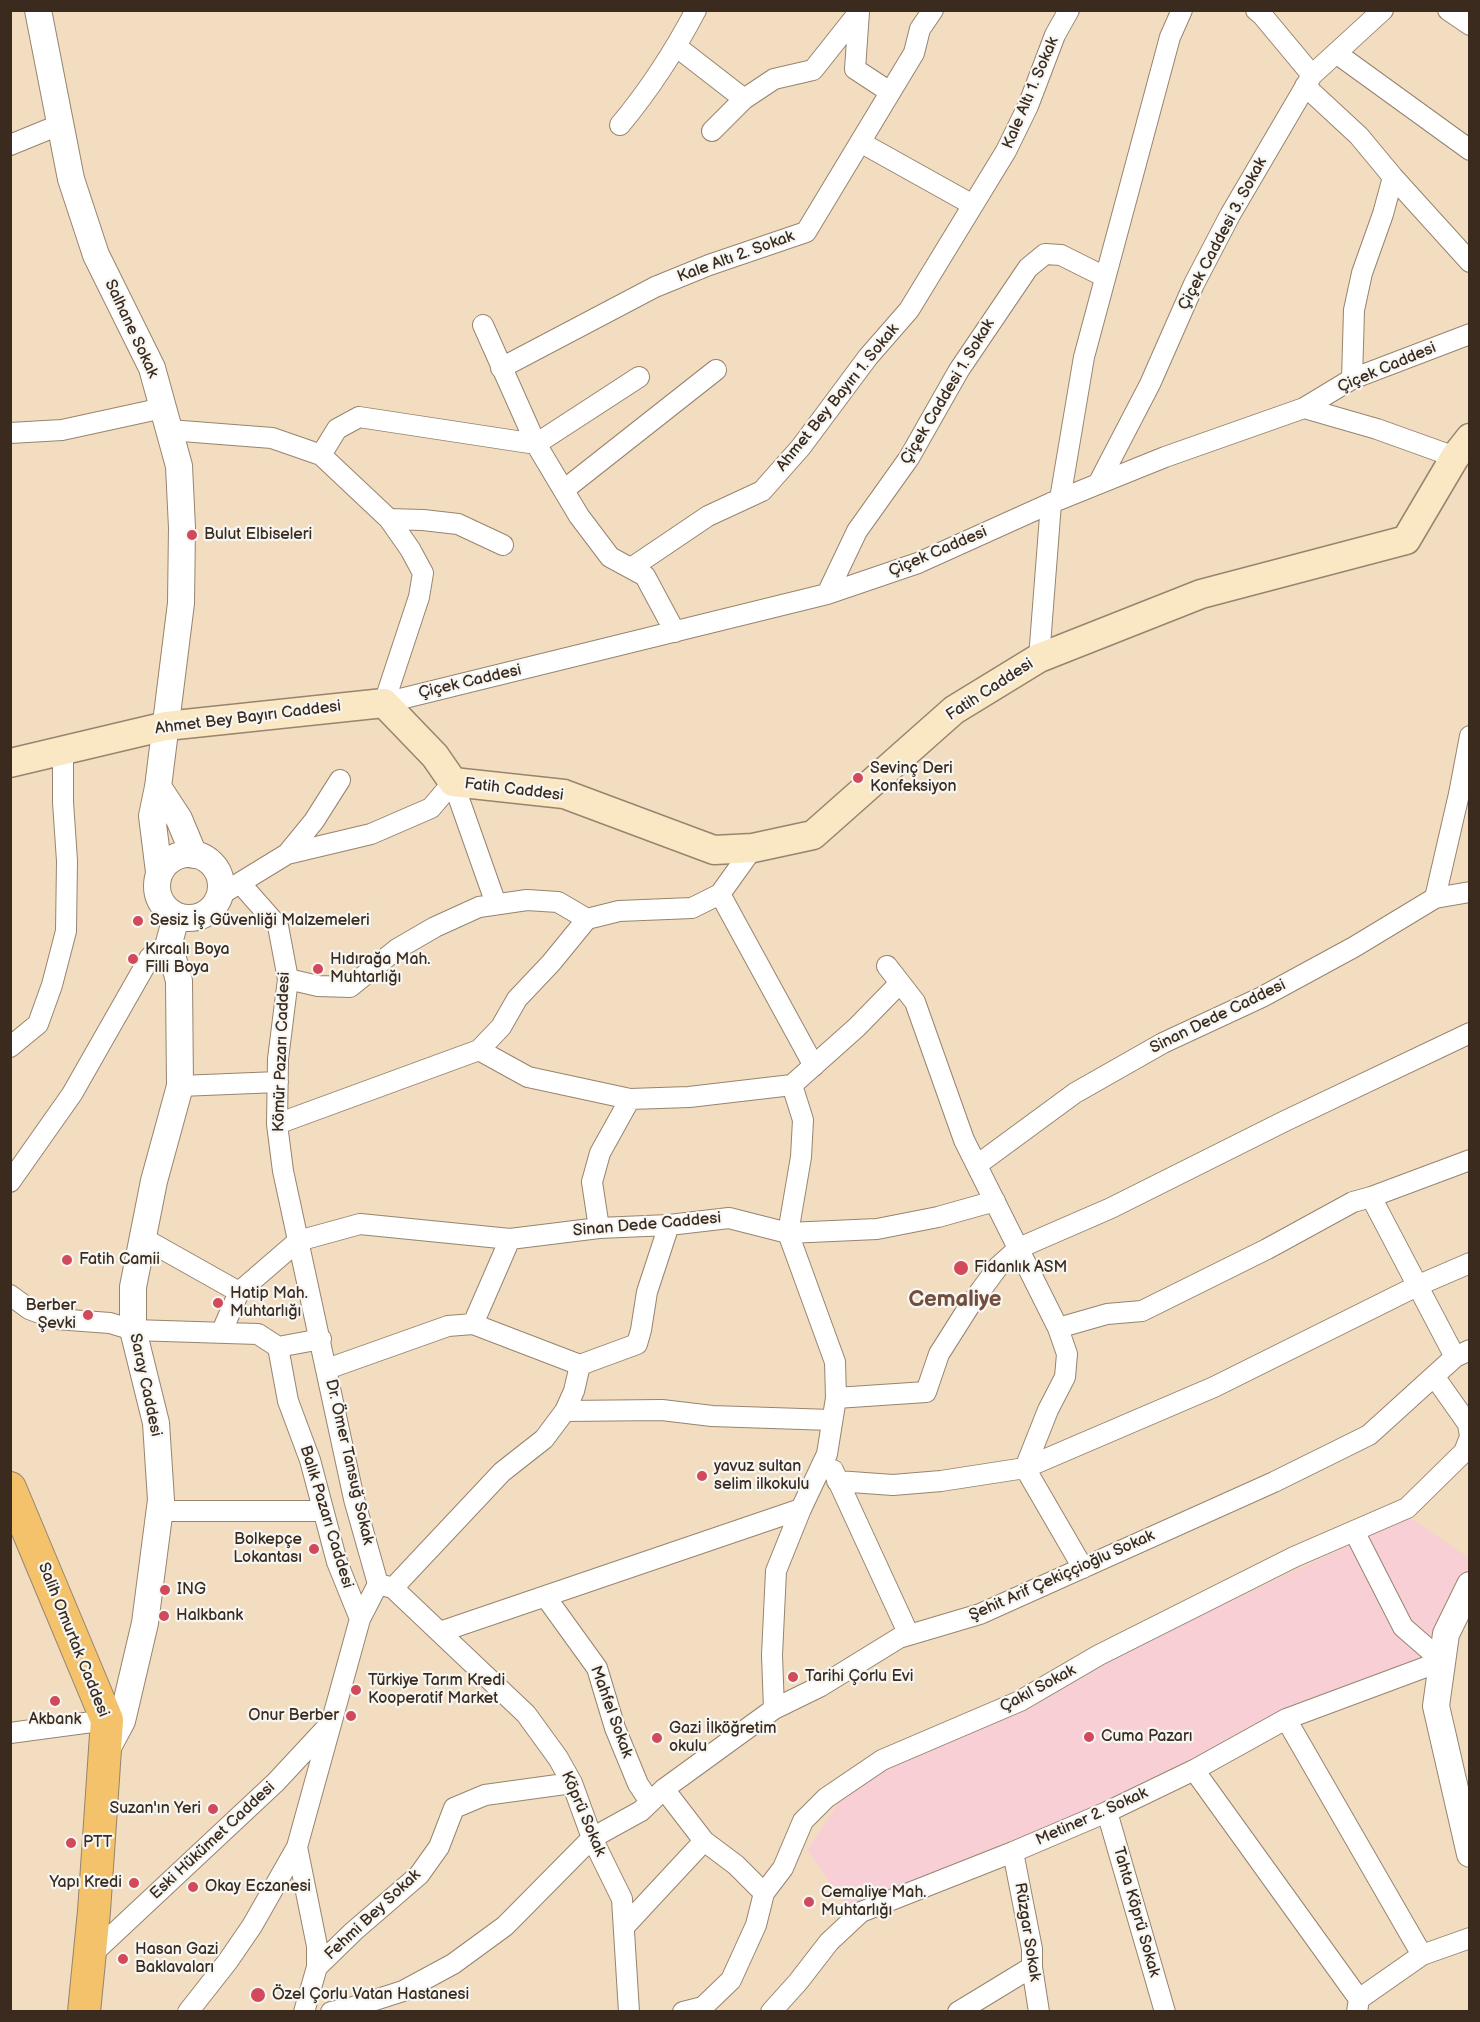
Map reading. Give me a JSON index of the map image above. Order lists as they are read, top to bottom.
{
  "streets": {
    "main road": ["Fatih Caddesi", "Ahmet Bey Bayırı Caddesi", "Salih Omurtak Caddesi"],
    "street": [
      "Kale Altı 1. Sokak",
      "Çiçek Caddesi 3. Sokak",
      "Kale Altı 2. Sokak",
      "Salhane Sokak",
      "Çiçek Caddesi",
      "Çiçek Caddesi 1. Sokak",
      "Ahmet Bey Bayırı 1. Sokak",
      "Sinan Dede Caddesi",
      "Kömür Pazarı Caddesi",
      "Saray Caddesi",
      "Dr. Ömer Tansuğ Sokak",
      "Balık Pazarı Caddesi",
      "Şehit Arif Çekiççioğlu Sokak",
      "Çakıl Sokak",
      "Mahfel Sokak",
      "Köprü Sokak",
      "Metiner 2. Sokak",
      "Eski Hükümet Caddesi",
      "Tahta Köprü Sokak",
      "Fehmi Bey Sokak",
      "Rüzgar Sokak"
    ]
  },
  "crossings": [
    ["Kale Altı 1. Sokak", "Ahmet Bey Bayırı 1. Sokak"],
    ["Çiçek Caddesi 3. Sokak", "Çiçek Caddesi"],
    ["Salhane Sokak", "Ahmet Bey Bayırı Caddesi"],
    ["Çiçek Caddesi", "Çiçek Caddesi 1. Sokak"],
    ["Çiçek Caddesi", "Ahmet Bey Bayırı Caddesi"],
    ["Sinan Dede Caddesi", "Kömür Pazarı Caddesi"],
    ["Kömür Pazarı Caddesi", "Dr. Ömer Tansuğ Sokak"],
    ["Saray Caddesi", "Salih Omurtak Caddesi"],
    ["Dr. Ömer Tansuğ Sokak", "Köprü Sokak"],
    ["Şehit Arif Çekiççioğlu Sokak", "Çakıl Sokak"],
    ["Şehit Arif Çekiççioğlu Sokak", "Mahfel Sokak"],
    ["Şehit Arif Çekiççioğlu Sokak", "Köprü Sokak"],
    ["Salih Omurtak Caddesi", "Eski Hükümet Caddesi"],
    ["Çakıl Sokak", "Mahfel Sokak"],
    ["Köprü Sokak", "Fehmi Bey Sokak"],
    ["Metiner 2. Sokak", "Tahta Köprü Sokak"],
    ["Metiner 2. Sokak", "Rüzgar Sokak"]
  ],
  "districts": ["Cemaliye"],
  "places": [
    "Bulut Elbiseleri",
    "Sevinç Deri Konfeksiyon",
    "Sesiz İş Güvenliği Malzemeleri",
    "Kırcalı Boya Filli Boya",
    "Hıdırağa Mah. Muhtarlığı",
    "Fatih Camii",
    "Fidanlık ASM",
    "Hatip Mah. Muhtarlığı",
    "Berber Şevki",
    "yavuz sultan selim ilkokulu",
    "Bolkepçe Lokantası",
    "ING",
    "Halkbank",
    "Tarihi Çorlu Evi",
    "Türkiye Tarım Kredi Kooperatif Market",
    "Akbank",
    "Onur Berber",
    "Cuma Pazarı",
    "Gazi İlköğretim okulu",
    "Suzan'ın Yeri",
    "PTT",
    "Yapı Kredi",
    "Okay Eczanesi",
    "Cemaliye Mah. Muhtarlığı",
    "Hasan Gazi Baklavaları",
    "Özel Çorlu Vatan Hastanesi"
  ]
}
